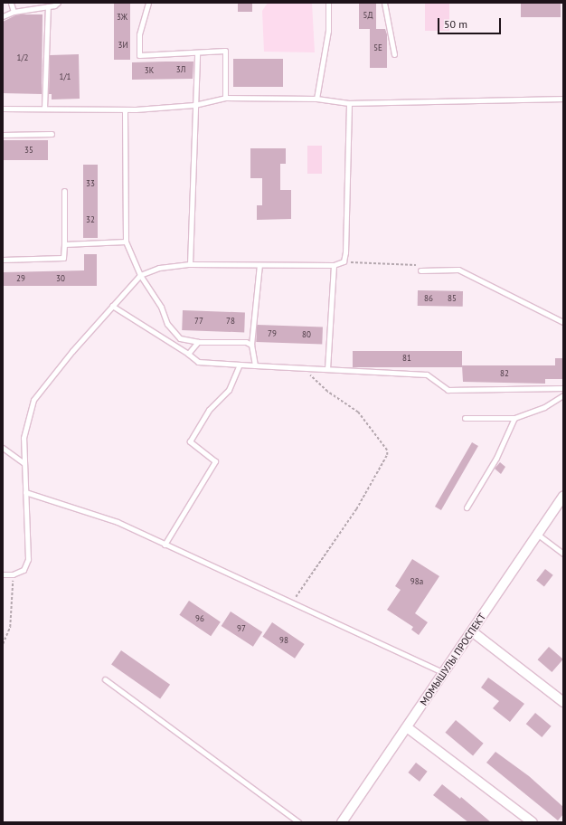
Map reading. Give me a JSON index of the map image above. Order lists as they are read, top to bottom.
{
  "streets": {
    "street": ["МОМЫШУЛЫ ПРОСПЕКТ"]
  },
  "house_numbers": [
    "5Д",
    "3Ж",
    "3И",
    "5Е",
    "1/2",
    "3Л",
    "3К",
    "1/1",
    "35",
    "33",
    "32",
    "29",
    "30",
    "86",
    "85",
    "77",
    "78",
    "79",
    "80",
    "81",
    "82",
    "98а",
    "96",
    "97",
    "98"
  ],
  "scale_bar": "50 m"
}
